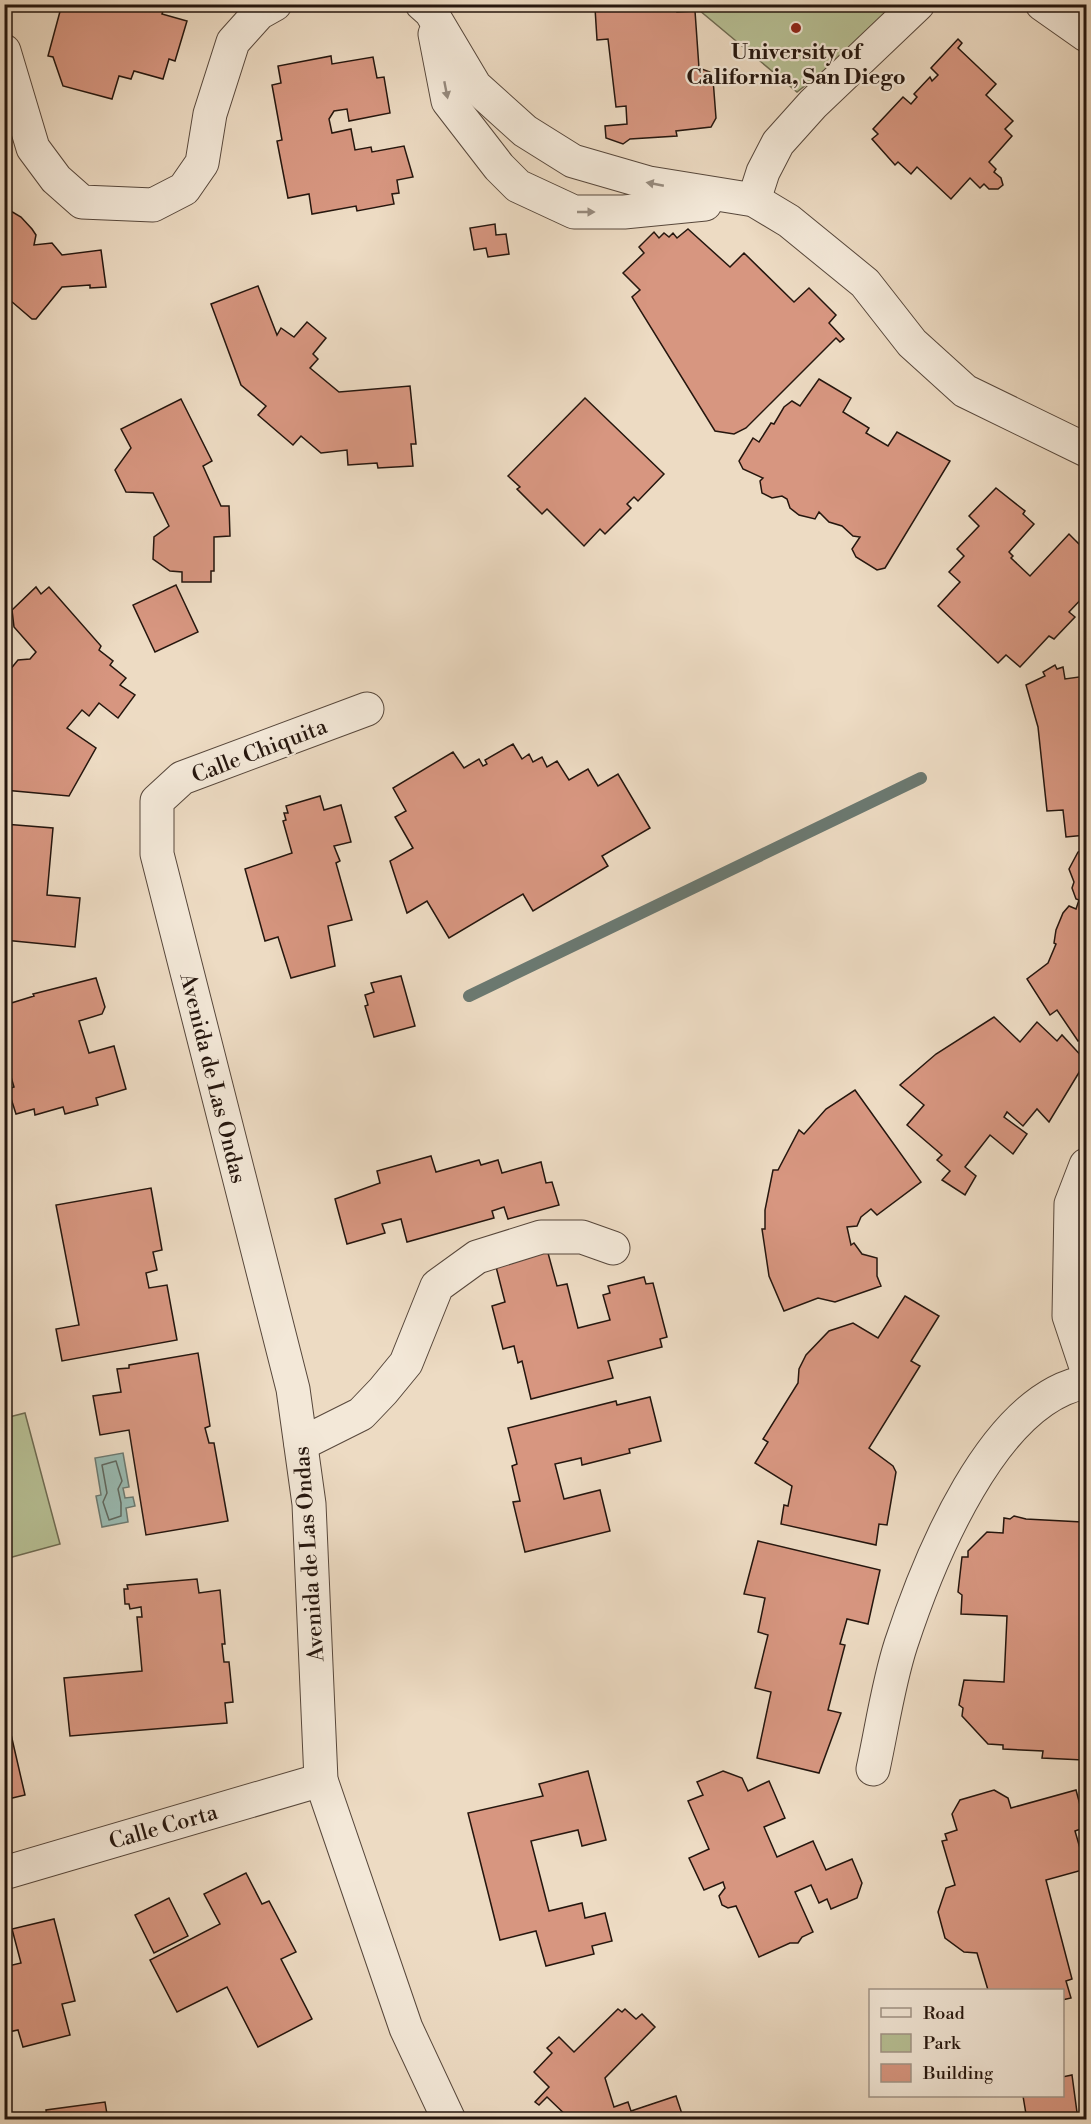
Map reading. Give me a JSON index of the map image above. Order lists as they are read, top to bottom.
{
  "streets": {
    "street": ["Calle Chiquita", "Avenida de Las Ondas", "Calle Corta"]
  },
  "crossings": [
    ["Calle Chiquita", "Avenida de Las Ondas"],
    ["Avenida de Las Ondas", "Calle Corta"]
  ],
  "places": ["University of California, San Diego"],
  "legend": ["Road", "Park", "Building"]
}
